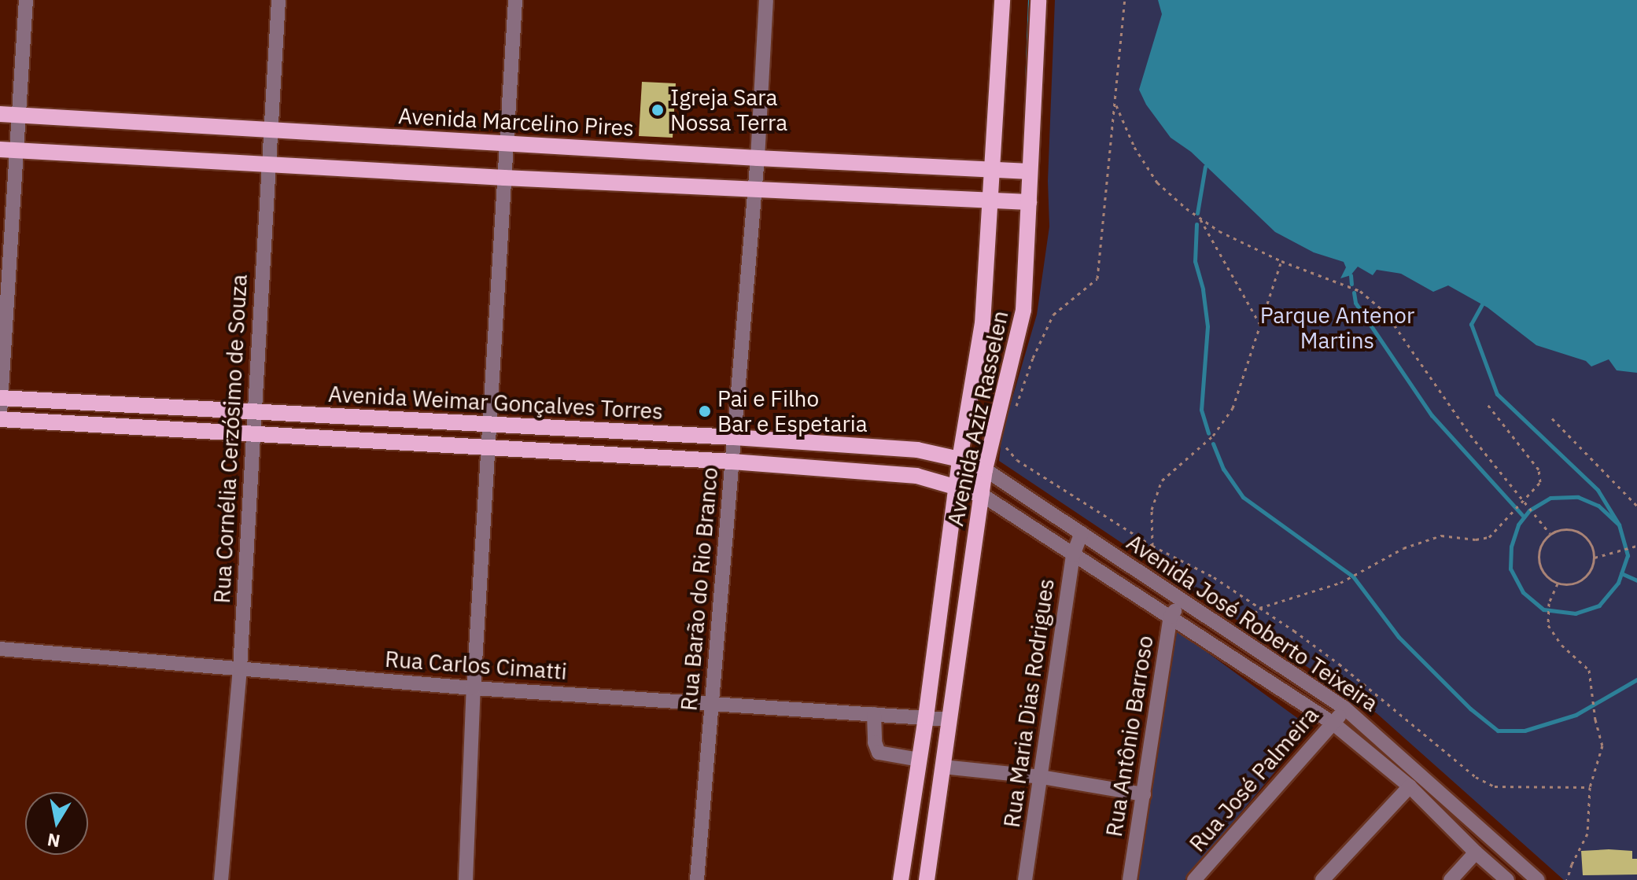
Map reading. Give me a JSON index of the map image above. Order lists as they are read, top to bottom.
{
  "streets": {
    "main road": [
      "Avenida Marcelino Pires",
      "Avenida Weimar Gonçalves Torres",
      "Avenida Aziz Rasselen",
      "Avenida José Roberto Teixeira"
    ],
    "street": [
      "Rua Cornélia Cerzósimo de Souza",
      "Rua Barão do Rio Branco",
      "Rua Carlos Cimatti",
      "Rua Maria Dias Rodrigues",
      "Rua Antônio Barroso",
      "Rua José Palmeira"
    ]
  },
  "crossings": [
    ["Avenida Marcelino Pires", "Avenida Aziz Rasselen"],
    ["Avenida Marcelino Pires", "Rua Cornélia Cerzósimo de Souza"],
    ["Avenida Marcelino Pires", "Rua Barão do Rio Branco"],
    ["Avenida Weimar Gonçalves Torres", "Avenida Aziz Rasselen"],
    ["Avenida Weimar Gonçalves Torres", "Rua Cornélia Cerzósimo de Souza"],
    ["Avenida Weimar Gonçalves Torres", "Rua Barão do Rio Branco"],
    ["Avenida Weimar Gonçalves Torres", "Avenida José Roberto Teixeira"],
    ["Avenida Aziz Rasselen", "Avenida José Roberto Teixeira"],
    ["Avenida Aziz Rasselen", "Rua Carlos Cimatti"],
    ["Rua Cornélia Cerzósimo de Souza", "Rua Carlos Cimatti"],
    ["Rua Barão do Rio Branco", "Rua Carlos Cimatti"],
    ["Avenida José Roberto Teixeira", "Rua Maria Dias Rodrigues"],
    ["Avenida José Roberto Teixeira", "Rua Antônio Barroso"],
    ["Avenida José Roberto Teixeira", "Rua José Palmeira"]
  ],
  "parks": ["Parque Antenor Martins"],
  "places": ["Igreja Sara Nossa Terra", "Pai e Filho Bar e Espetaria"],
  "north": "bottom"
}
